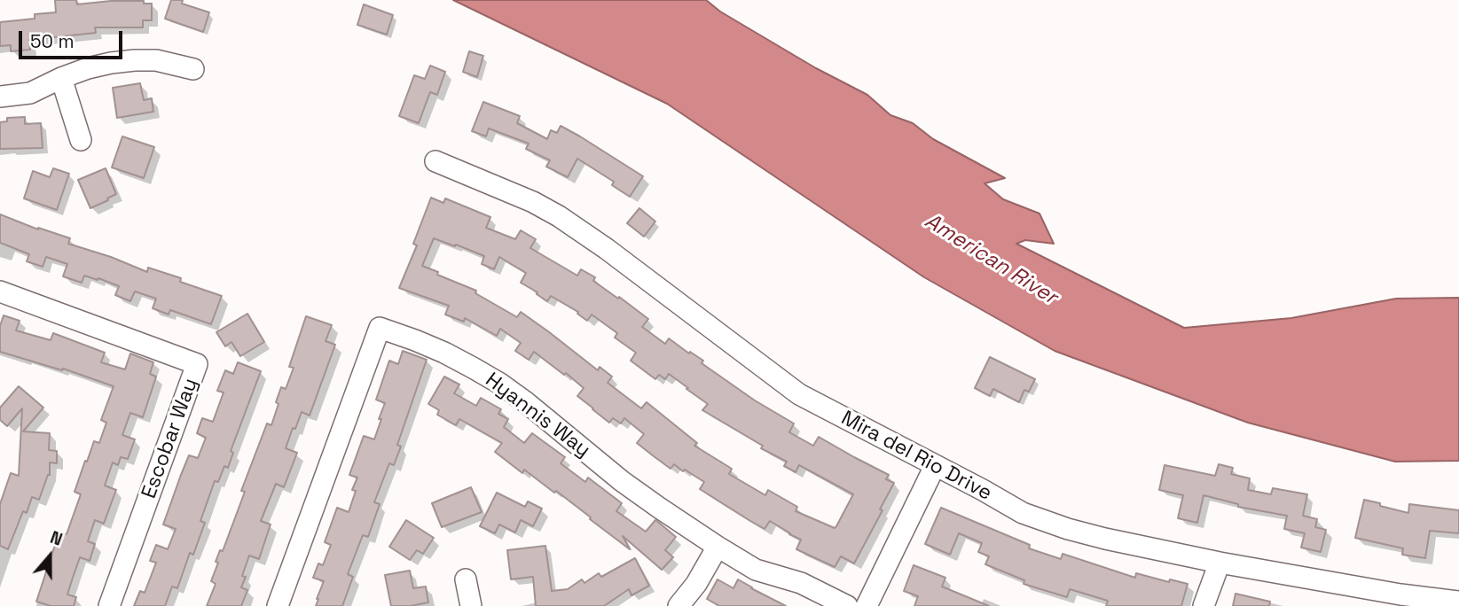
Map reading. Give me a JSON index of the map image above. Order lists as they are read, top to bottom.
{
  "streets": {
    "street": ["Hyannis Way", "Escobar Way", "Mira del Rio Drive"]
  },
  "water": ["American River"],
  "scale_bar": "50 m",
  "north": "top"
}
